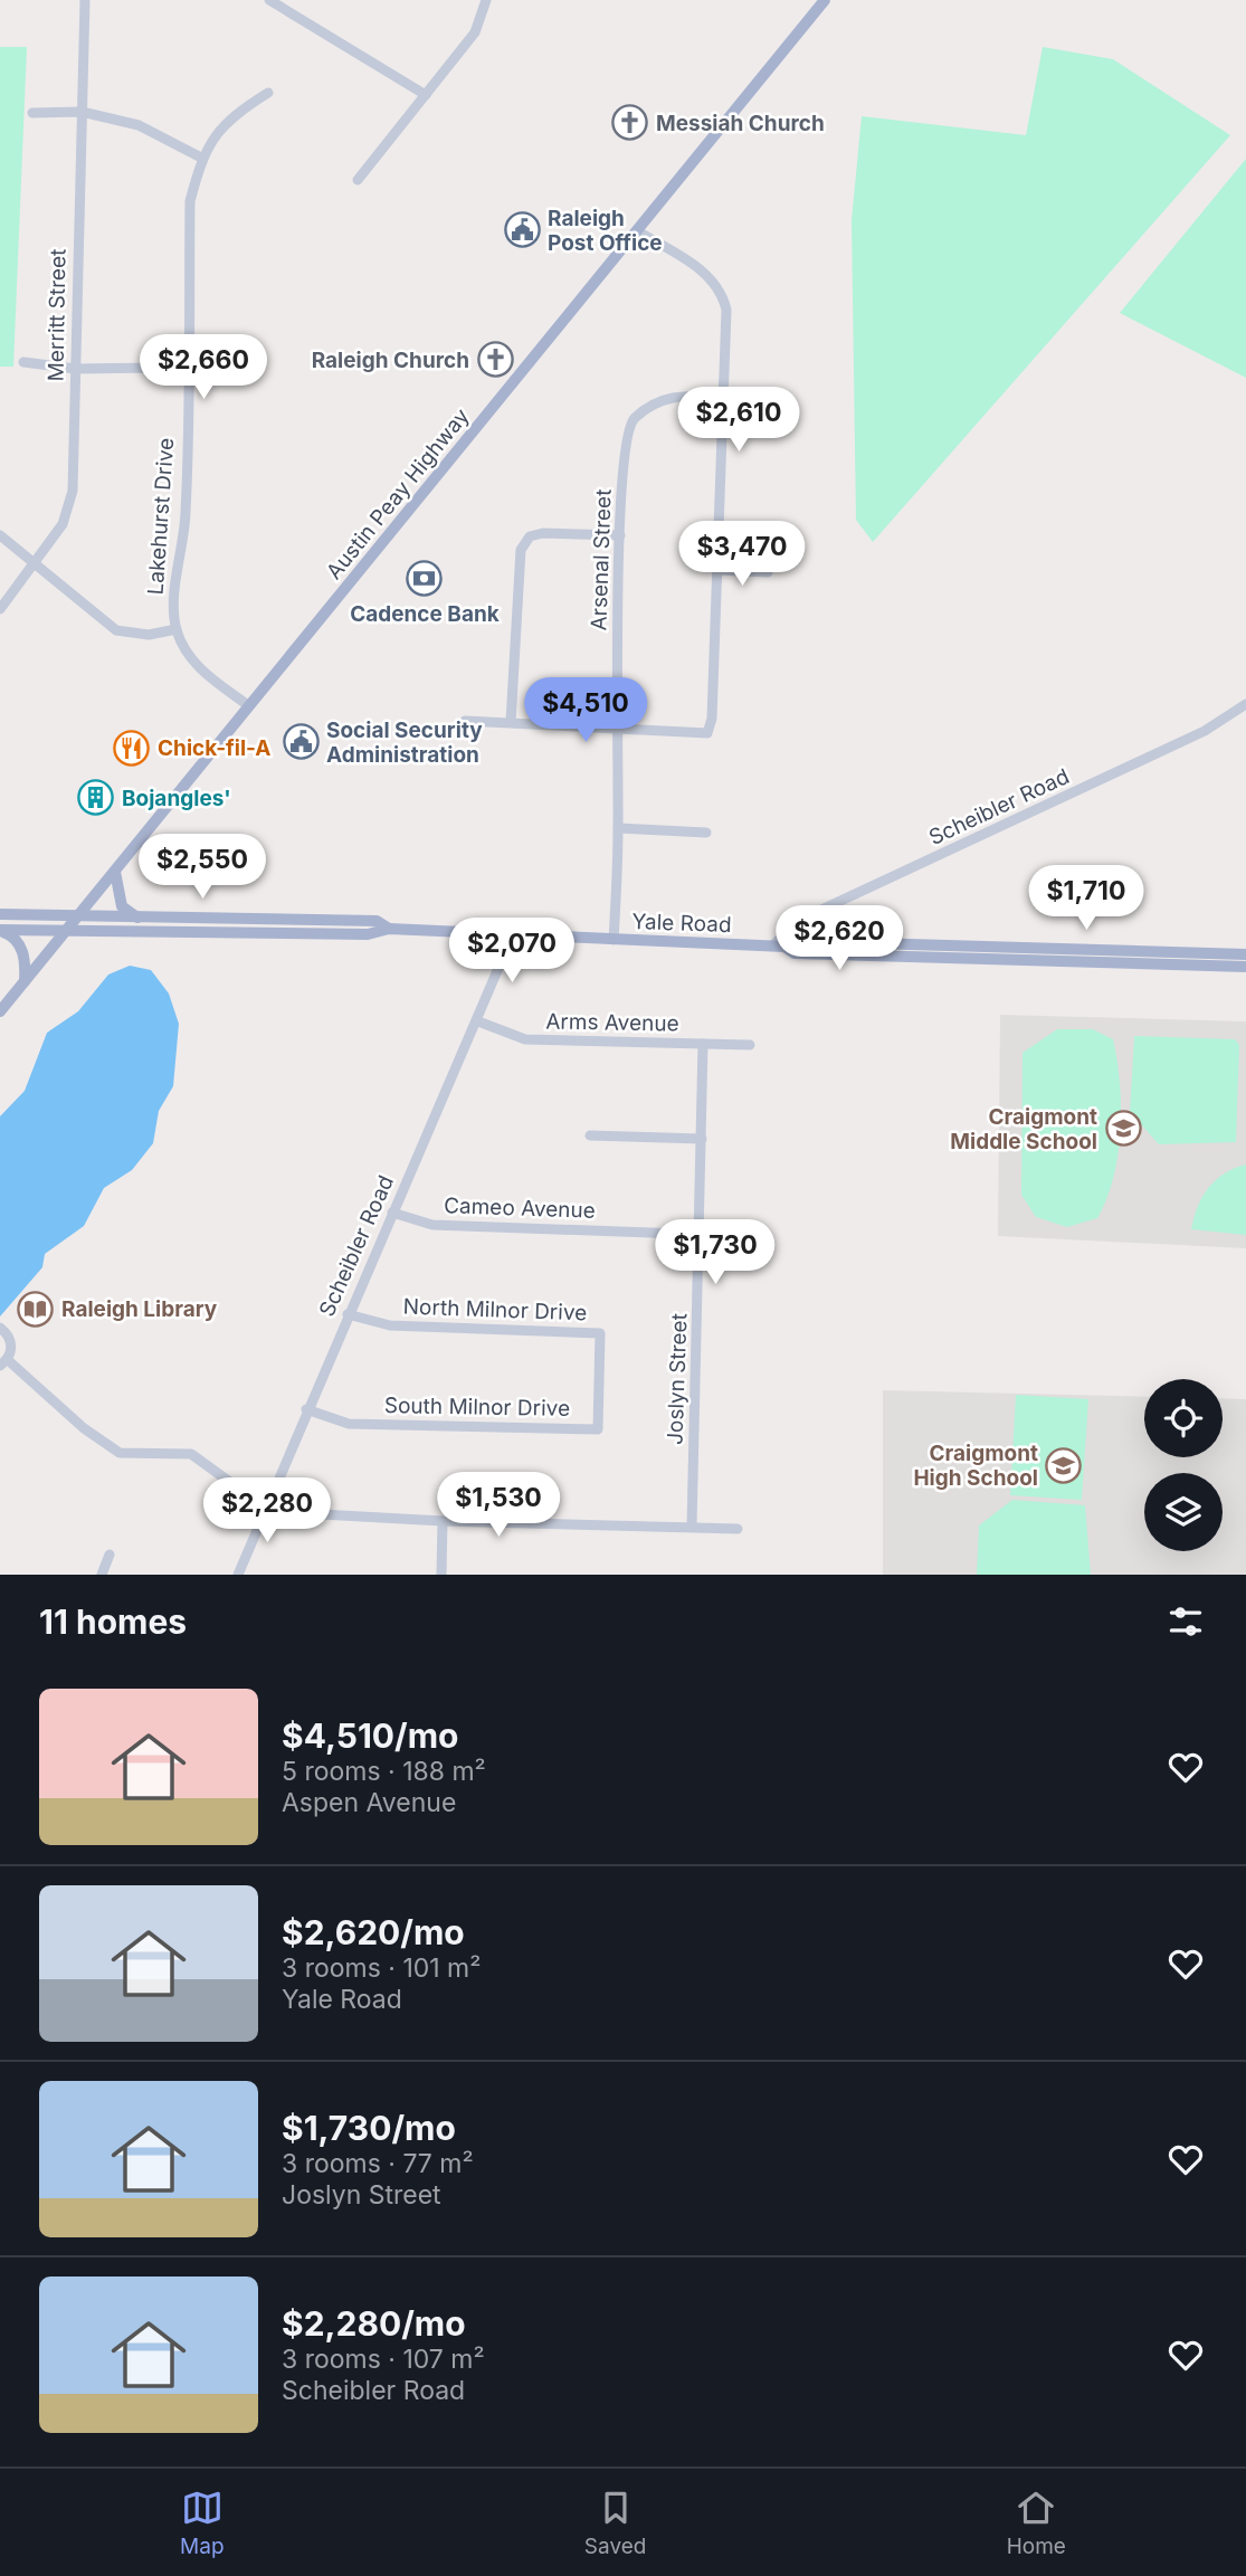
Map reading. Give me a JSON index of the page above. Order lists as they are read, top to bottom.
{
  "streets": {
    "main road": ["Austin Peay Highway", "Yale Road"],
    "street": [
      "Merritt Street",
      "Lakehurst Drive",
      "Arsenal Street",
      "Scheibler Road",
      "Arms Avenue",
      "Cameo Avenue",
      "North Milnor Drive",
      "Joslyn Street",
      "South Milnor Drive"
    ]
  },
  "crossings": [
    ["Austin Peay Highway", "Lakehurst Drive"],
    ["Austin Peay Highway", "Yale Road"],
    ["Arsenal Street", "Yale Road"],
    ["Scheibler Road", "Yale Road"],
    ["Scheibler Road", "Arms Avenue"],
    ["Scheibler Road", "Cameo Avenue"],
    ["Scheibler Road", "North Milnor Drive"],
    ["Scheibler Road", "South Milnor Drive"],
    ["Arms Avenue", "Joslyn Street"],
    ["Cameo Avenue", "Joslyn Street"],
    ["North Milnor Drive", "South Milnor Drive"]
  ],
  "places": {
    "church": ["Messiah Church", "Raleigh Church"],
    "public building": ["Raleigh Post Office", "Social Security Administration"],
    "bank": ["Cadence Bank"],
    "restaurant": ["Chick-fil-A"],
    "building": ["Bojangles'"],
    "school or university": ["Craigmont Middle School", "Craigmont High School"],
    "library": ["Raleigh Library"]
  },
  "page": {
    "price": [
      "$2,660",
      "$2,610",
      "$3,470",
      "$4,510",
      "$2,550",
      "$1,710",
      "$2,620",
      "$2,070",
      "$1,730",
      "$1,530",
      "$2,280"
    ],
    "heading": "11 homes",
    "list": [
      {
        "name": "$4,510/mo",
        "note": "5 rooms · 188 m² · Aspen Avenue"
      },
      {
        "name": "$2,620/mo",
        "note": "3 rooms · 101 m² · Yale Road"
      },
      {
        "name": "$1,730/mo",
        "note": "3 rooms · 77 m² · Joslyn Street"
      },
      {
        "name": "$2,280/mo",
        "note": "3 rooms · 107 m² · Scheibler Road"
      }
    ],
    "tabs": ["Map", "Saved", "Home"]
  }
}
